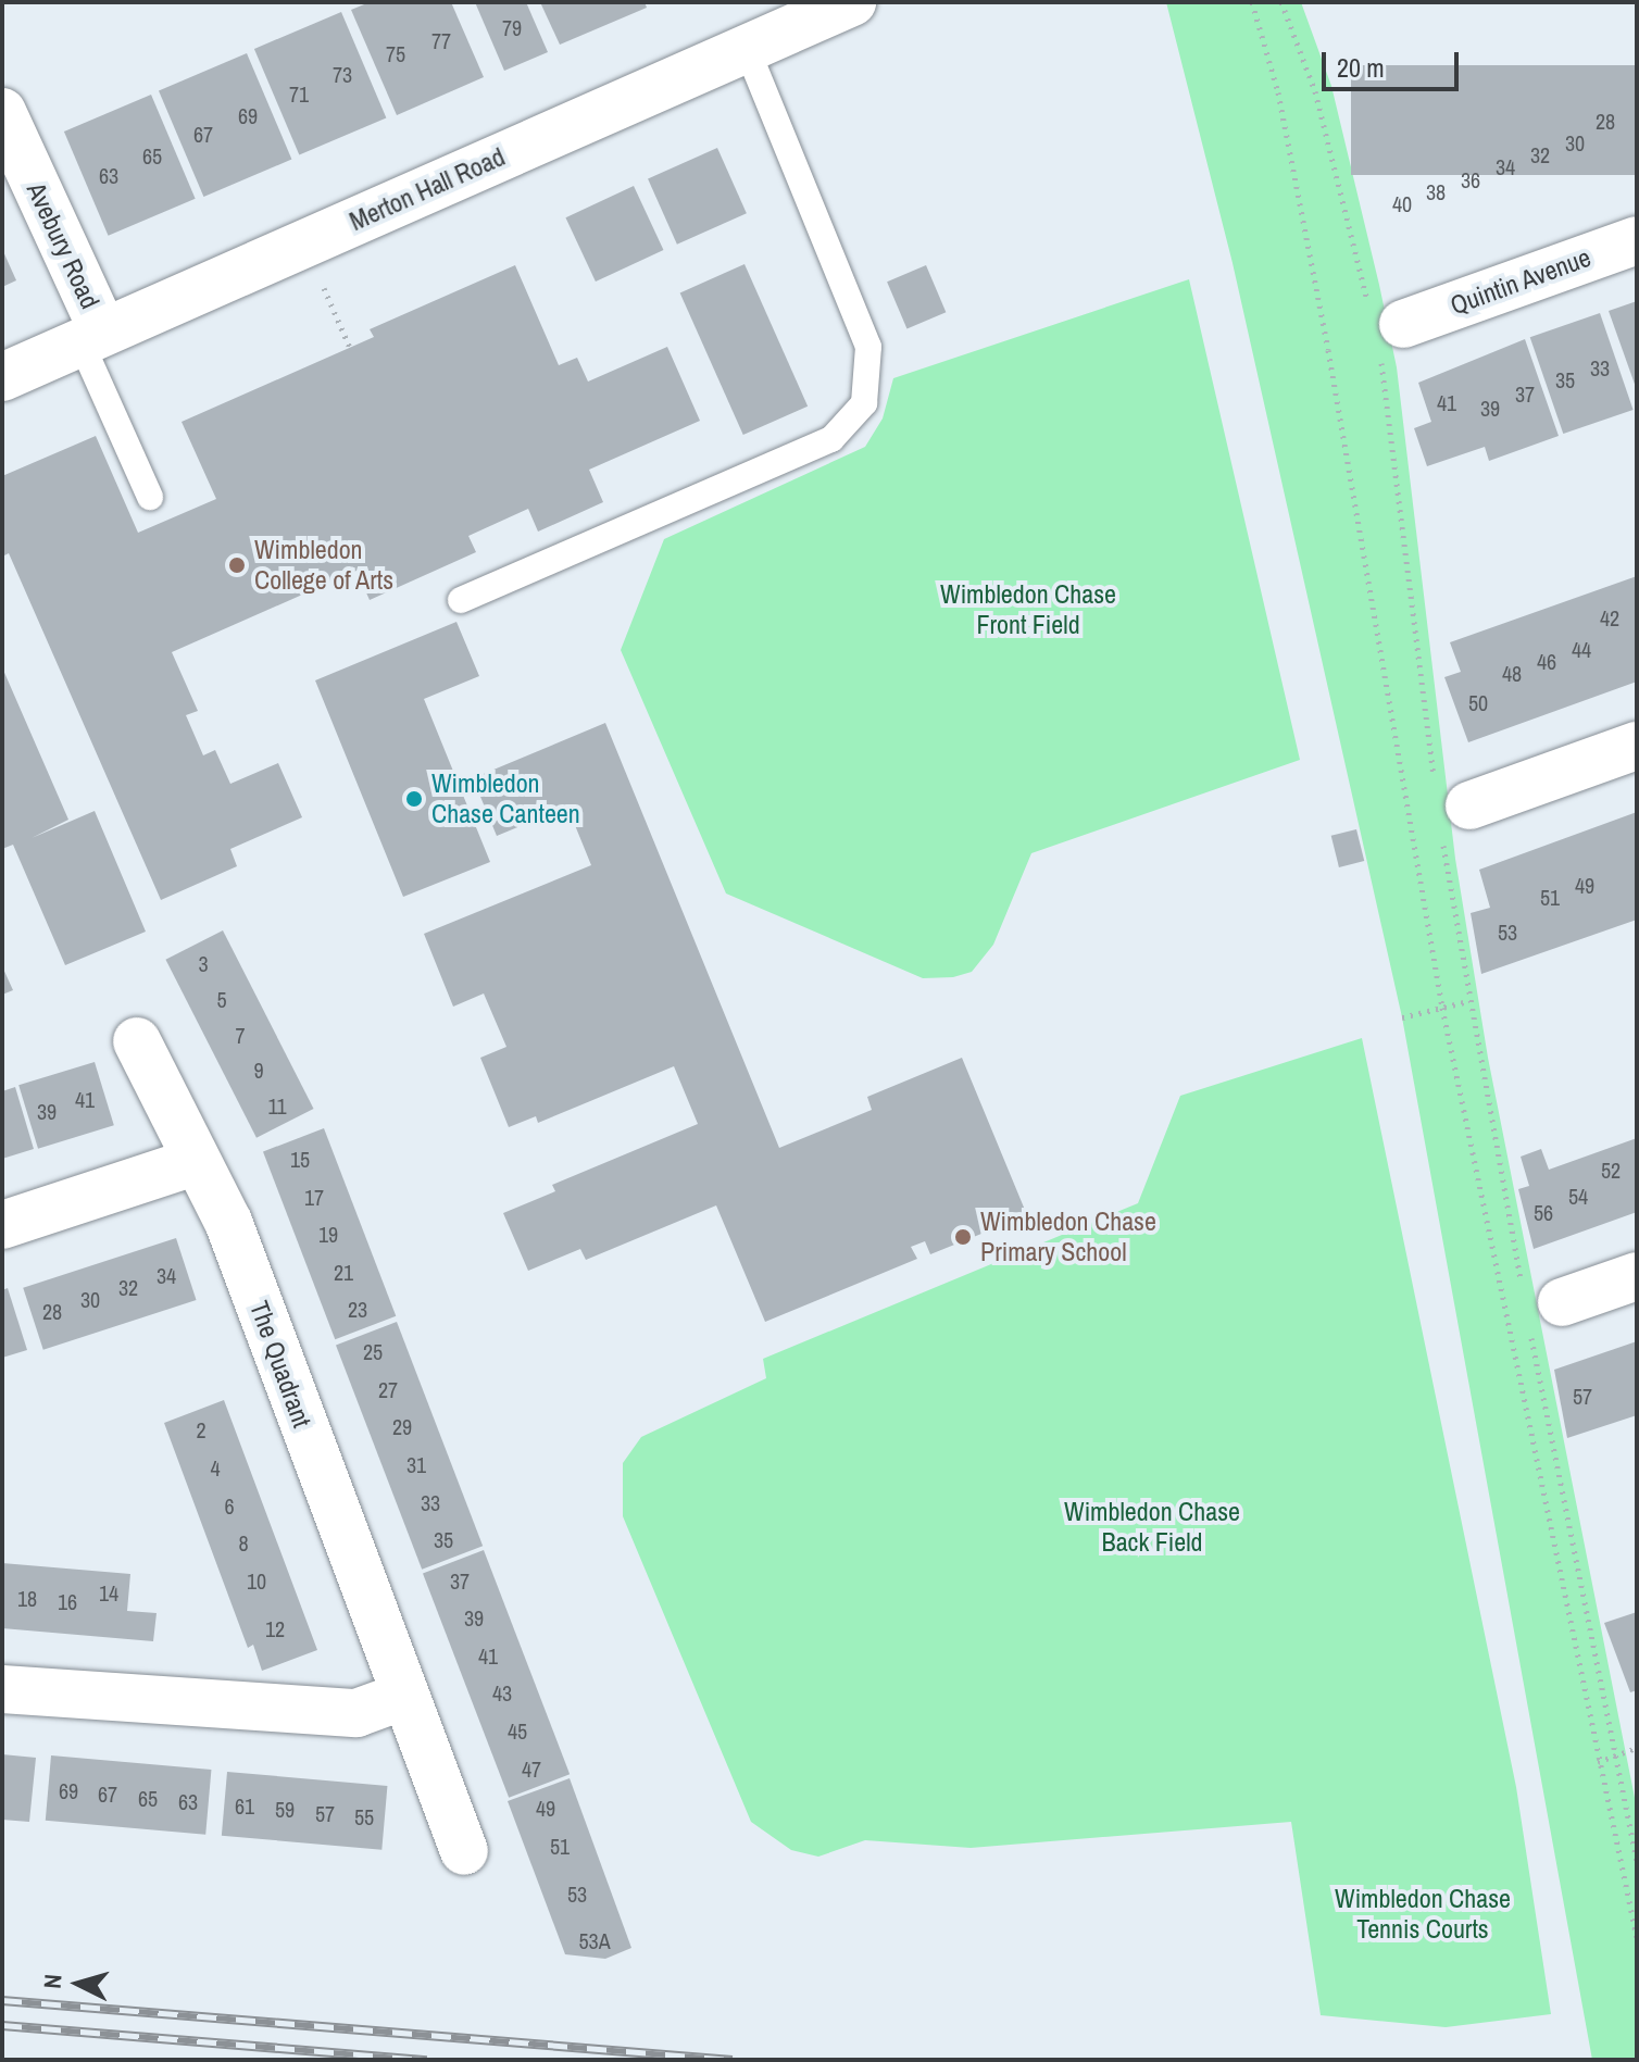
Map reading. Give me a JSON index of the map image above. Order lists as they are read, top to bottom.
{
  "streets": {
    "street": [
      "Merton Hall Road",
      "Avebury Road",
      "Quintin Avenue",
      "The Quadrant"
    ]
  },
  "crossings": [
    ["Merton Hall Road", "Avebury Road"]
  ],
  "parks": ["Wimbledon Chase Front Field", "Wimbledon Chase Back Field", "Wimbledon Chase Tennis Courts"],
  "places": ["Wimbledon College of Arts", "Wimbledon Chase Canteen", "Wimbledon Chase Primary School"],
  "house_numbers": [
    "79",
    "77",
    "75",
    "73",
    "71",
    "69",
    "28",
    "67",
    "30",
    "32",
    "65",
    "34",
    "63",
    "36",
    "38",
    "40",
    "33",
    "35",
    "37",
    "41",
    "39",
    "42",
    "44",
    "46",
    "48",
    "50",
    "49",
    "51",
    "53",
    "3",
    "5",
    "7",
    "9",
    "41",
    "11",
    "39",
    "15",
    "52",
    "54",
    "17",
    "56",
    "19",
    "21",
    "34",
    "32",
    "30",
    "23",
    "28",
    "25",
    "27",
    "57",
    "29",
    "2",
    "31",
    "4",
    "33",
    "6",
    "35",
    "8",
    "10",
    "37",
    "14",
    "18",
    "16",
    "39",
    "12",
    "41",
    "43",
    "45",
    "47",
    "69",
    "67",
    "65",
    "63",
    "61",
    "49",
    "59",
    "57",
    "55",
    "51",
    "53",
    "53A"
  ],
  "scale_bar": "20 m",
  "north": "left"
}
